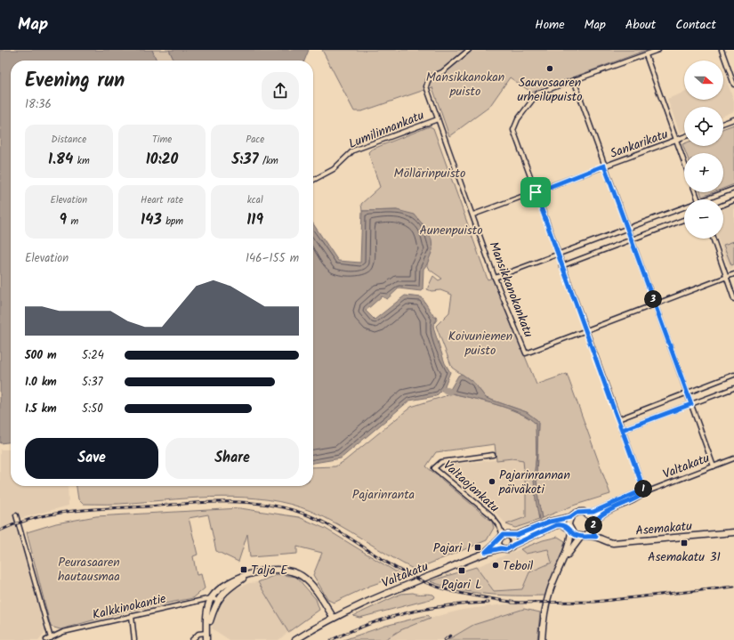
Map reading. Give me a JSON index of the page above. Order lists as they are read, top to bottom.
{
  "streets": {
    "main road": ["Valtakatu", "Asemakatu"],
    "street": [
      "Lumilinnankatu",
      "Sankarikatu",
      "Mansikkanokankatu",
      "Valtaojankatu",
      "Kalkkinokantie"
    ]
  },
  "crossings": [
    ["Lumilinnankatu", "Mansikkanokankatu"],
    ["Sankarikatu", "Mansikkanokankatu"],
    ["Valtakatu", "Valtaojankatu"],
    ["Valtakatu", "Asemakatu"]
  ],
  "parks": [
    "Mansikkanokan puisto",
    "Möllärinpuisto",
    "Aunenpuisto",
    "Koivuniemen puisto",
    "Pajarinranta",
    "Peurasaaren hautausmaa"
  ],
  "places": {
    "other": ["Sauvosaaren urheilupuisto", "Pajarinrannan päiväkoti", "Teboil"],
    "transit": [
      "Asemakatu 31",
      "Pajari I",
      "Talja E",
      "Pajari L"
    ]
  },
  "north": "right",
  "page": {
    "header": "Map",
    "nav": [
      "Home",
      "Map",
      "About",
      "Contact"
    ],
    "map_buttons": ["+", "−"],
    "heading": ["Evening run", "18:36"],
    "stats": [
      ["Distance", "1.84 km"],
      ["Time", "10:20"],
      ["Pace", "5:37 /km"],
      ["Elevation", "9 m"],
      ["Heart rate", "143 bpm"],
      ["kcal", "119"]
    ],
    "chart": ["Elevation", "146–155 m"],
    "pins": ["3", "1", "2"],
    "list": [
      {
        "name": "500 m",
        "note": "5:24"
      },
      {
        "name": "1.0 km",
        "note": "5:37"
      },
      {
        "name": "1.5 km",
        "note": "5:50"
      }
    ],
    "buttons": ["Save", "Share"]
  }
}
